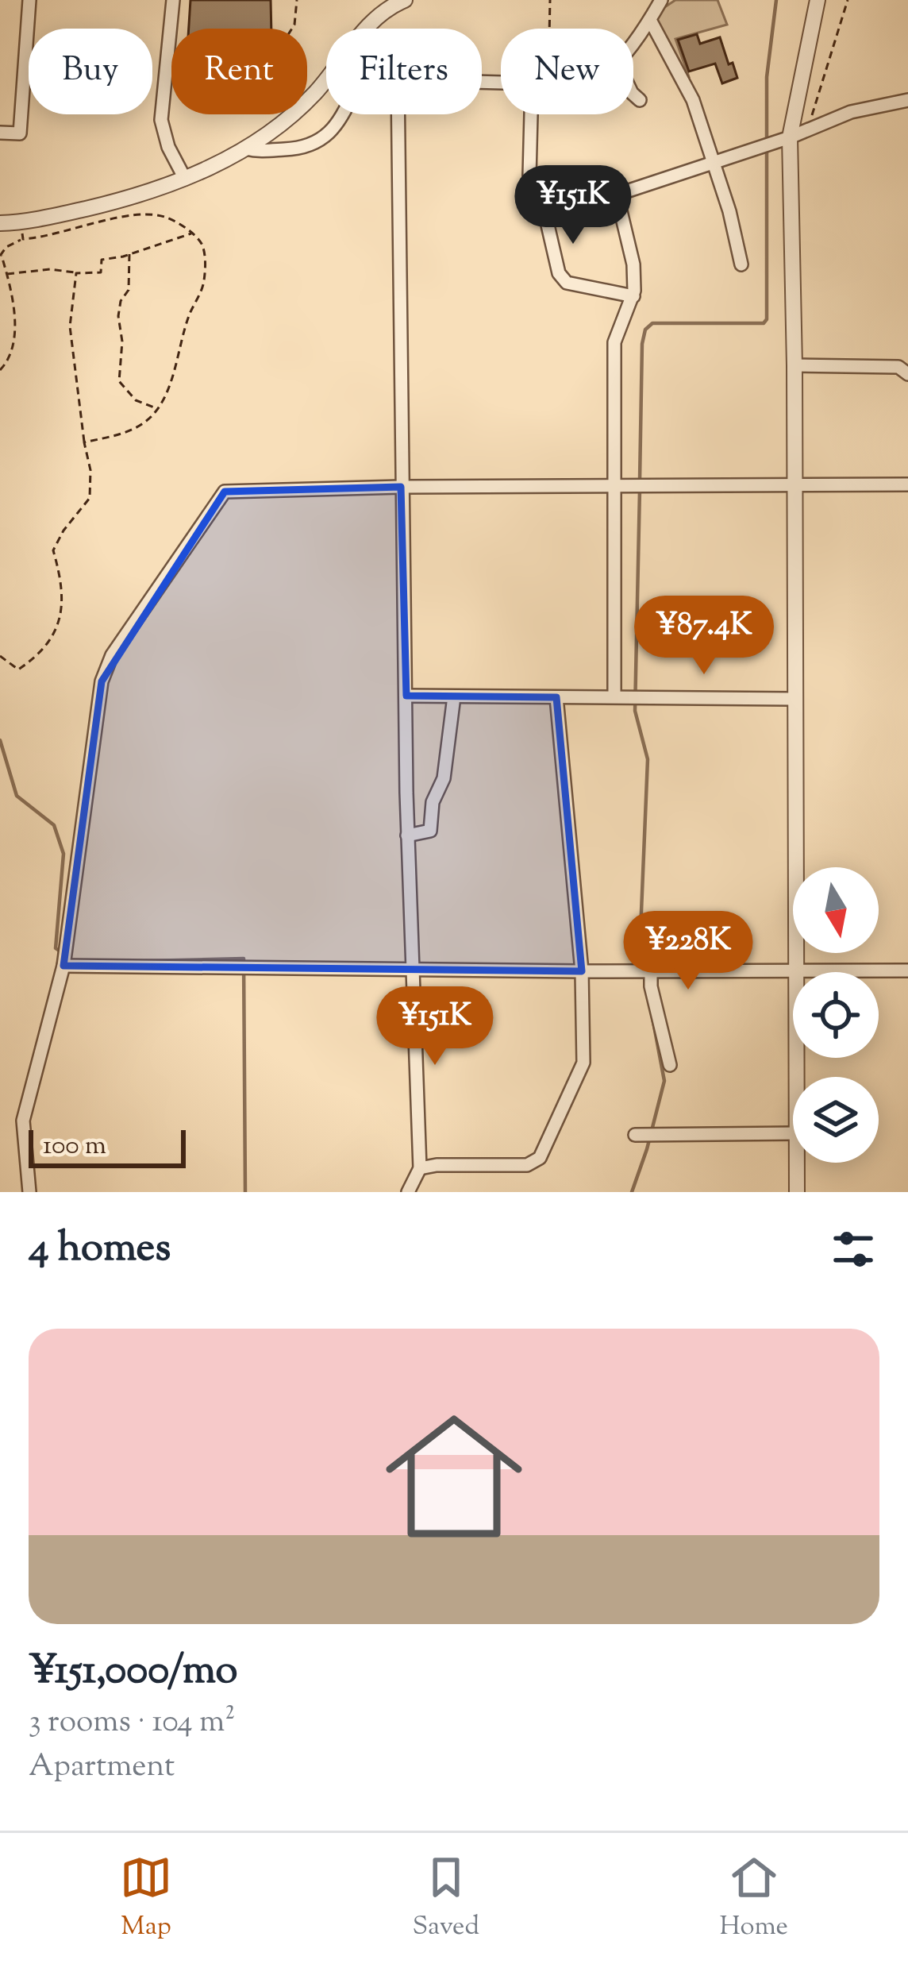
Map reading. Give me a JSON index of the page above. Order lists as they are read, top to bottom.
{
  "scale_bar": "100 m",
  "north": "bottom",
  "page": {
    "chip": [
      "Buy",
      "Rent",
      "Filters",
      "New"
    ],
    "price": [
      "¥151K",
      "¥87.4K",
      "¥228K",
      "¥151K"
    ],
    "scale": "100 m",
    "heading": "4 homes",
    "list": [
      {
        "name": "¥151,000/mo",
        "note": "3 rooms · 104 m² · Apartment"
      }
    ],
    "tabs": ["Map", "Saved", "Home"]
  }
}
